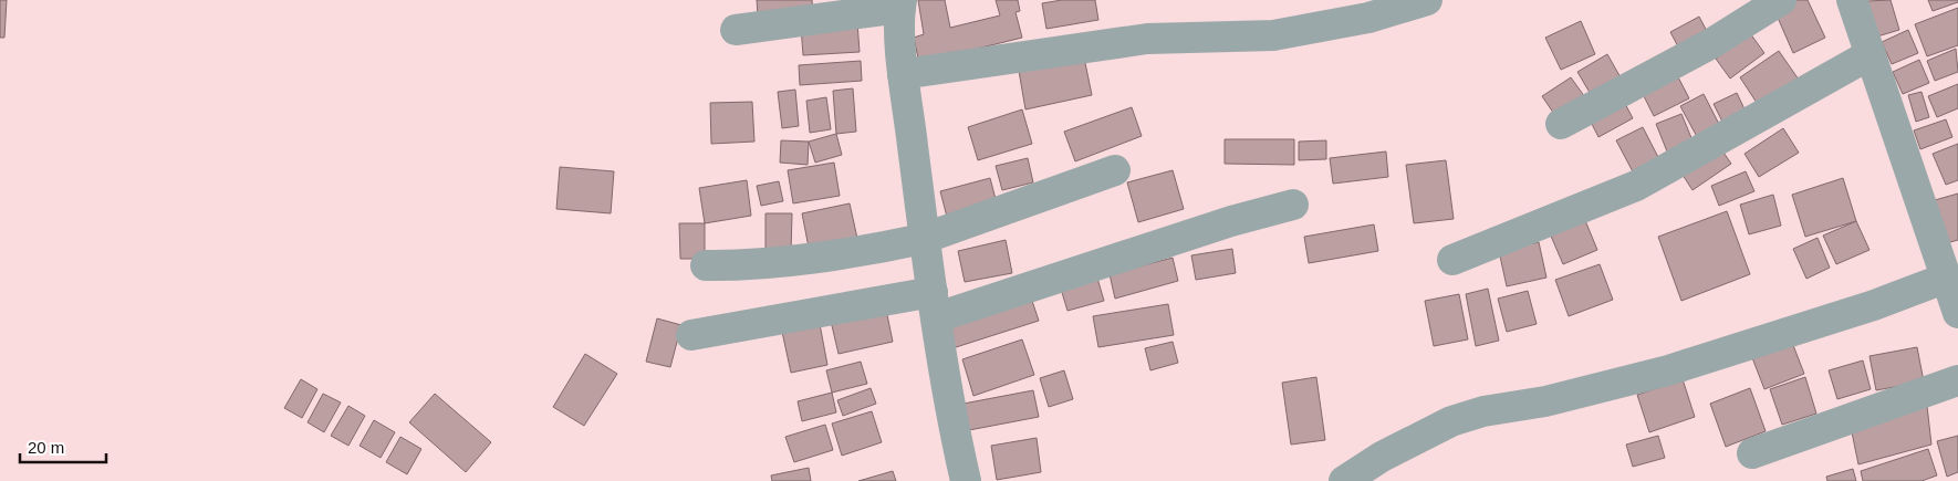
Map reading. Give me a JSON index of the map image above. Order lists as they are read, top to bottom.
{
  "scale_bar": "20 m"
}
